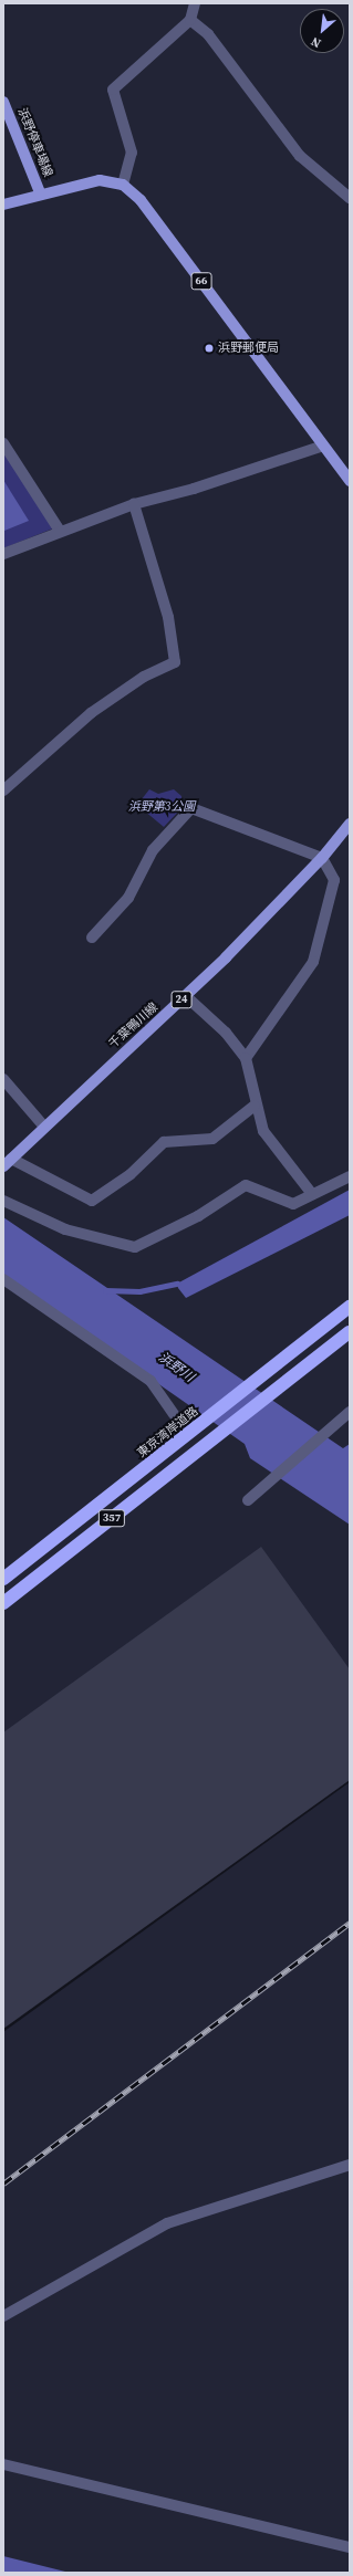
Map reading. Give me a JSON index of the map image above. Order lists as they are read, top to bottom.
{
  "streets": {
    "highway": ["東京湾岸道路", "357"],
    "main road": [
      "浜野停車場線",
      "66",
      "24",
      "千葉鴨川線"
    ]
  },
  "water": ["浜野川"],
  "parks": ["浜野第3公園"],
  "places": ["浜野郵便局"],
  "north": "bottom left"
}
